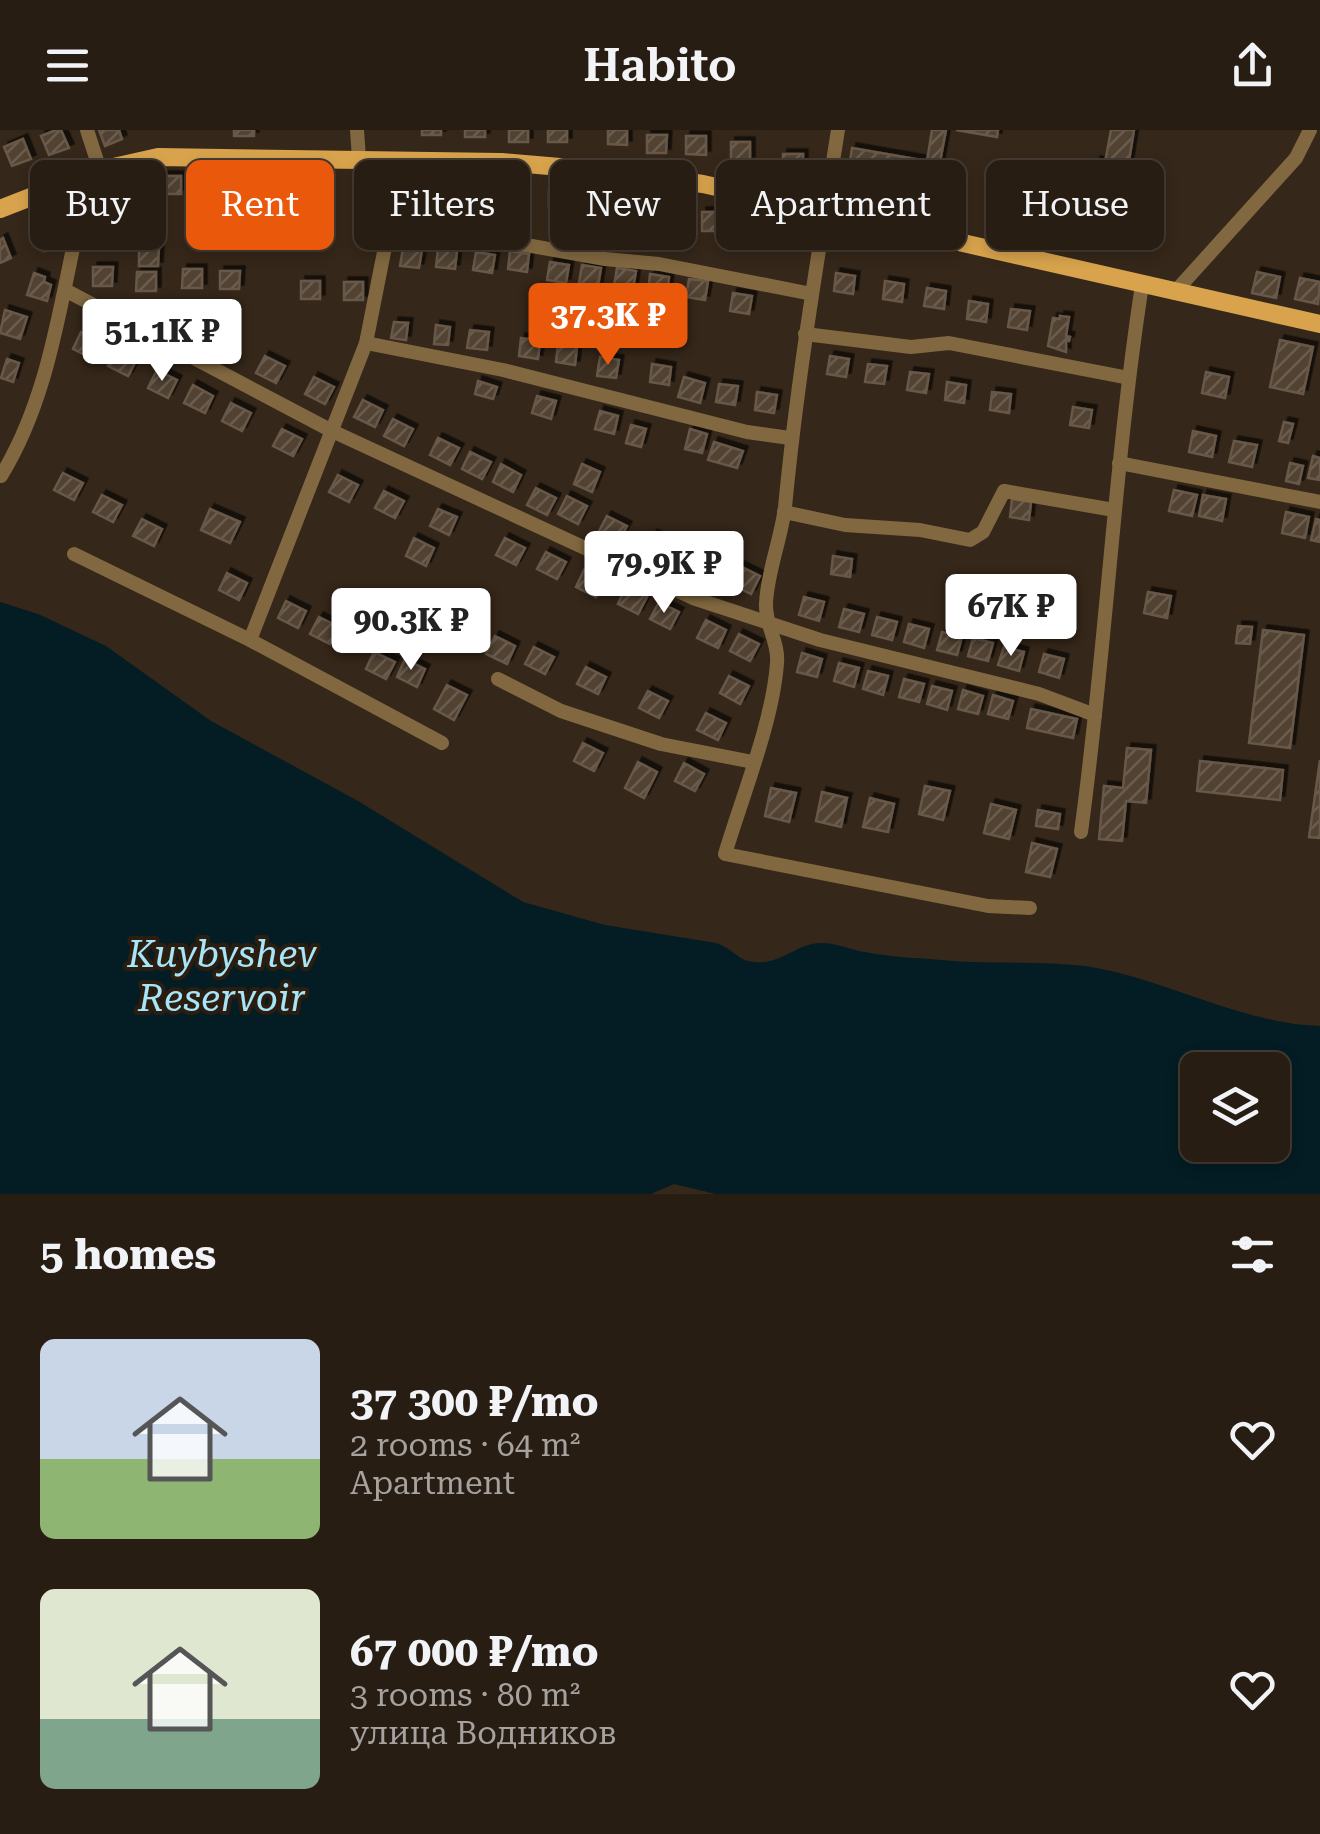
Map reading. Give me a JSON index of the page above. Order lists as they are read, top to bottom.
{
  "water": ["Kuybyshev Reservoir"],
  "page": {
    "header": "Habito",
    "chip": [
      "Buy",
      "Rent",
      "Filters",
      "New",
      "Apartment",
      "House"
    ],
    "price": [
      "37.3K ₽",
      "51.1K ₽",
      "79.9K ₽",
      "67K ₽",
      "90.3K ₽"
    ],
    "heading": "5 homes",
    "list": [
      {
        "name": "37 300 ₽/mo",
        "note": "2 rooms · 64 m² · Apartment"
      },
      {
        "name": "67 000 ₽/mo",
        "note": "3 rooms · 80 m² · улица Водников"
      }
    ]
  }
}
